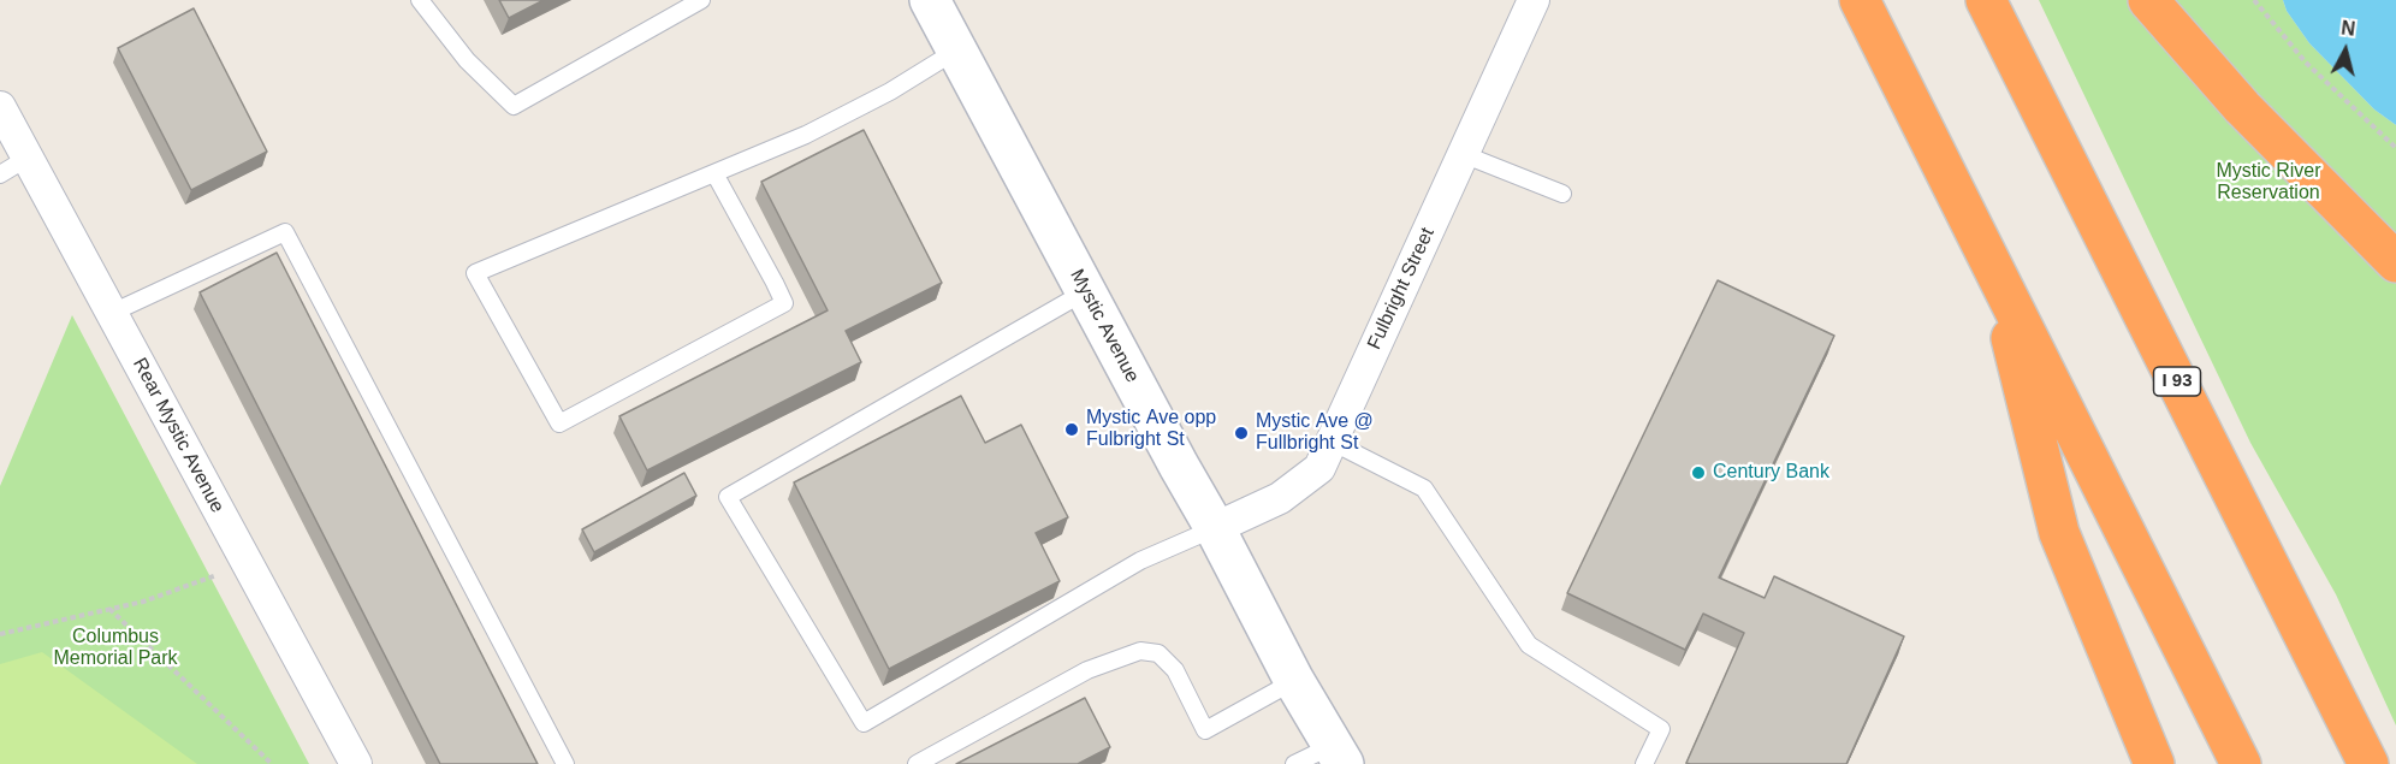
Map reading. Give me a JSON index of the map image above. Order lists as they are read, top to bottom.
{
  "streets": {
    "highway": ["I 93"],
    "main road": ["Mystic Avenue"],
    "street": ["Fulbright Street", "Rear Mystic Avenue"]
  },
  "crossings": [
    ["Fulbright Street", "Mystic Avenue"]
  ],
  "parks": ["Mystic River Reservation", "Columbus Memorial Park"],
  "places": ["Mystic Ave opp Fulbright St", "Mystic Ave @ Fullbright St", "Century Bank"],
  "north": "top"
}
